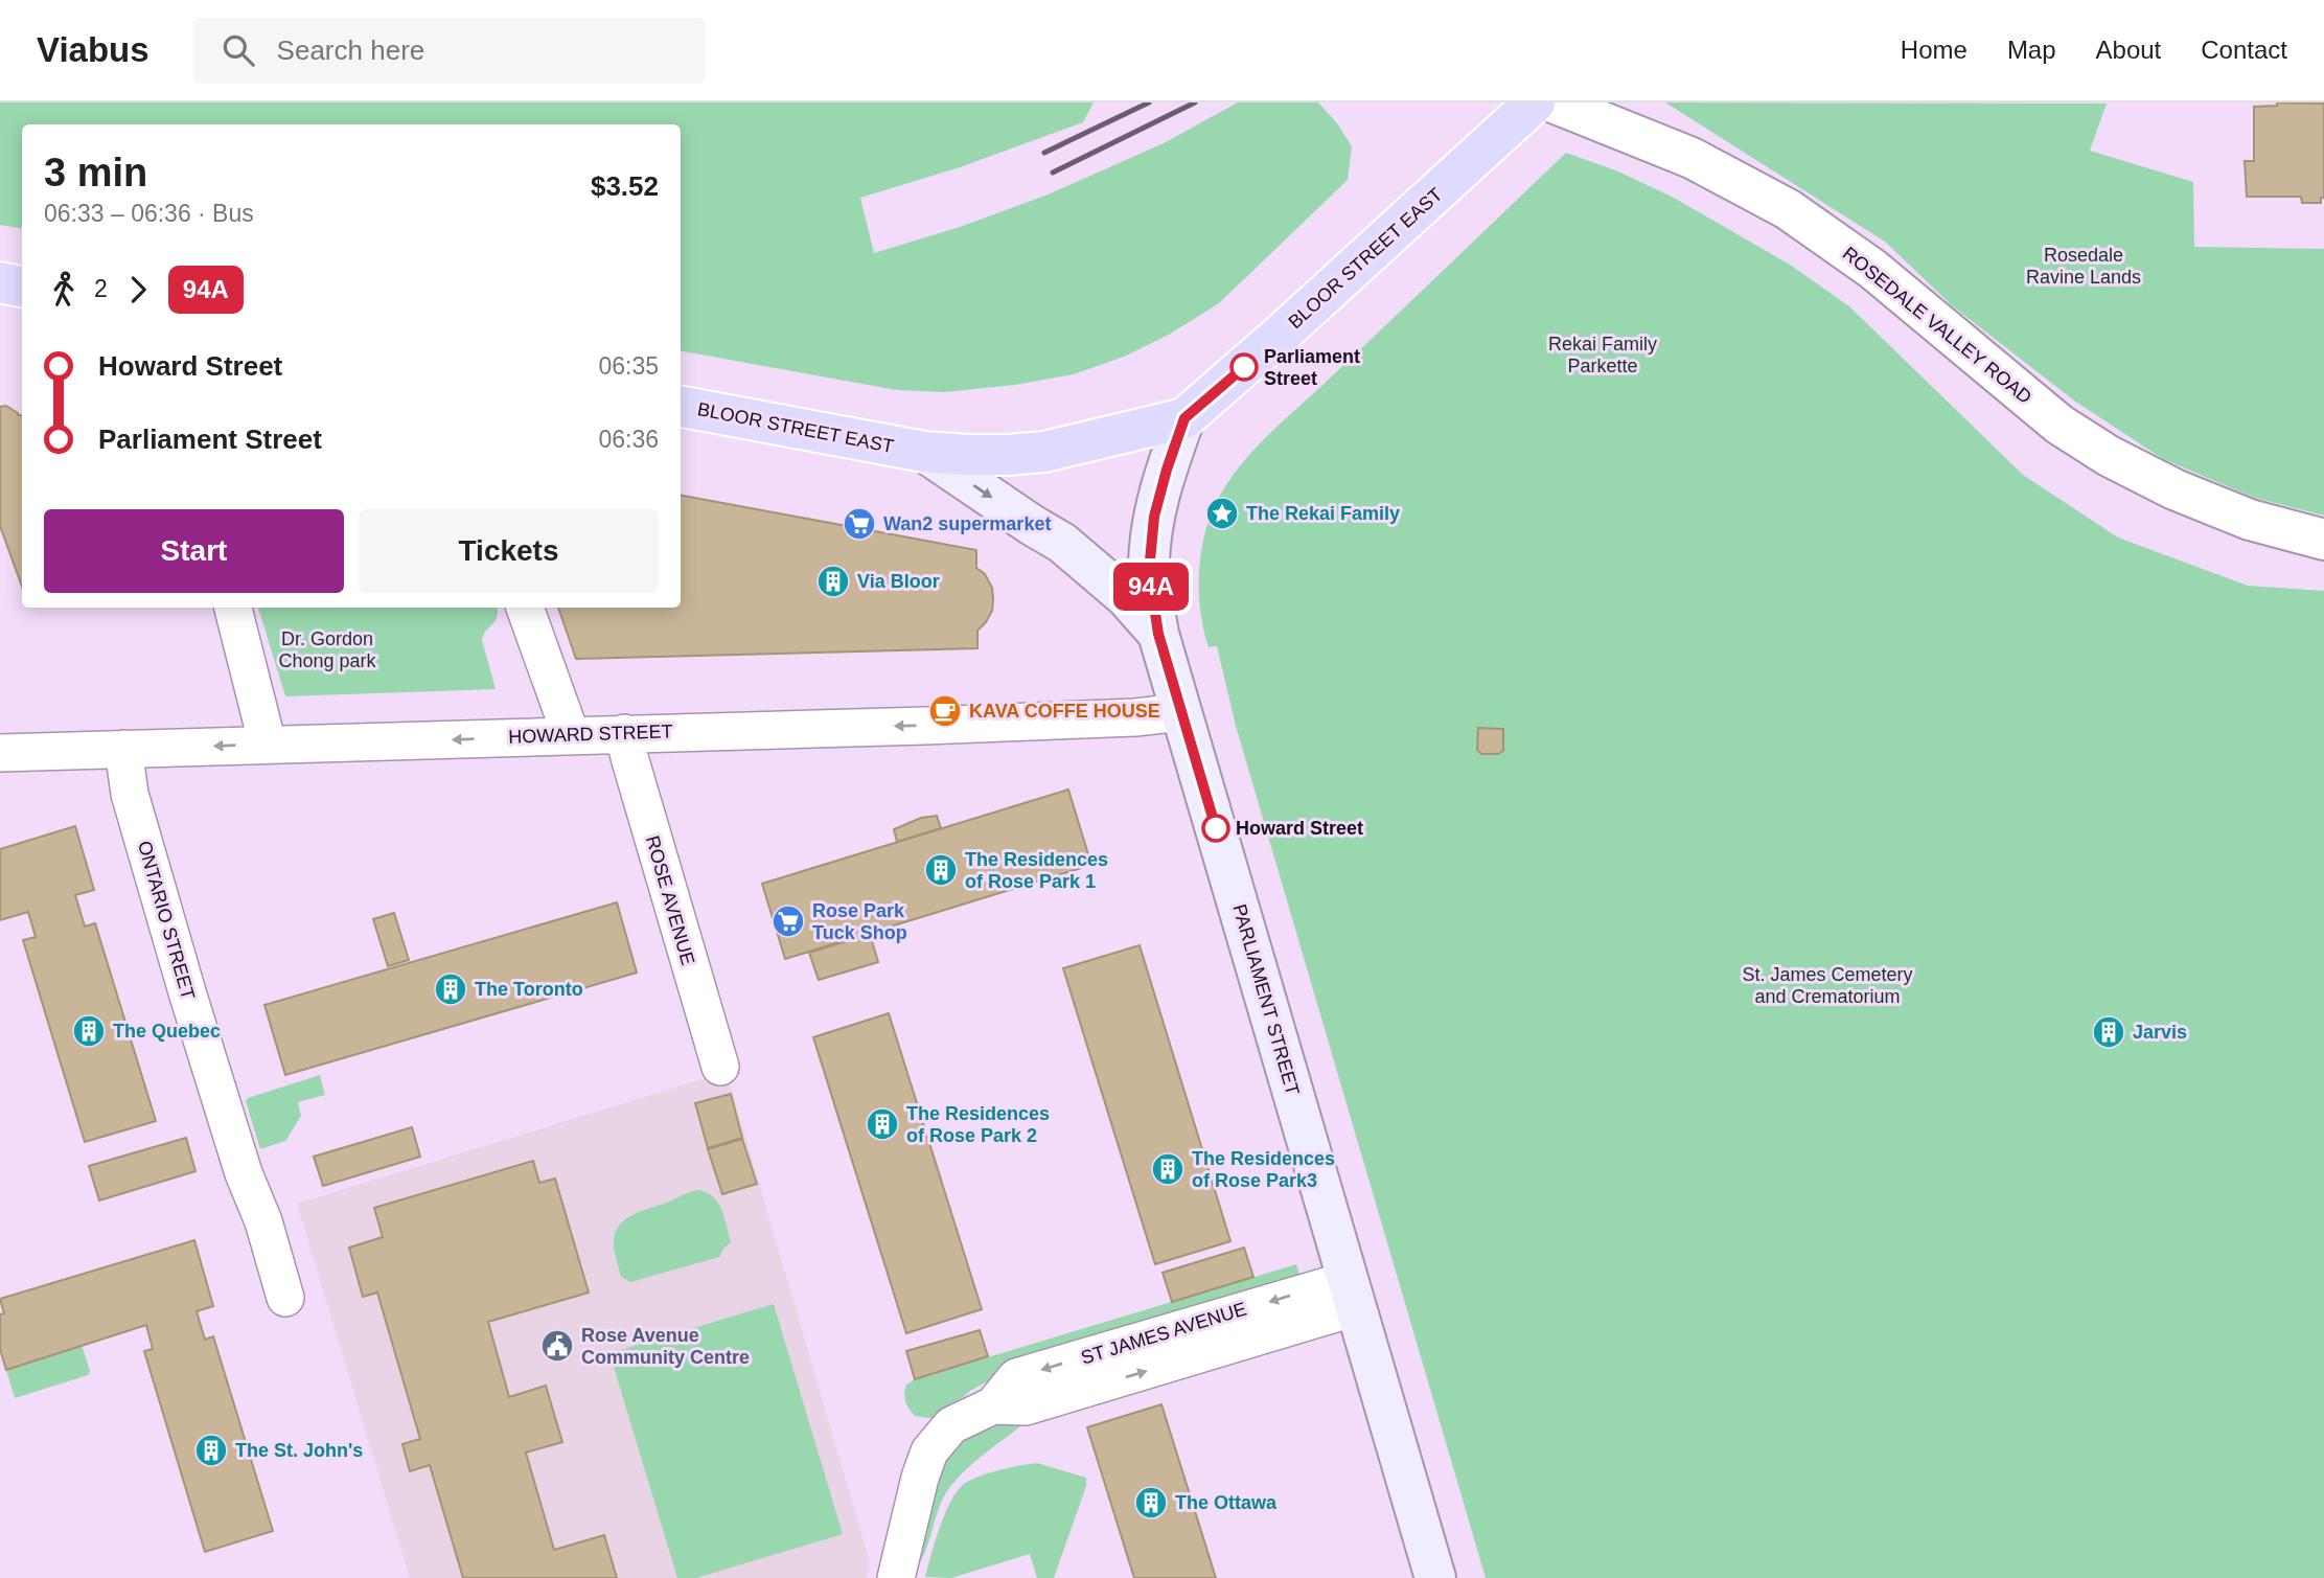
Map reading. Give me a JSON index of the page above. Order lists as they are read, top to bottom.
{
  "streets": {
    "main road": ["BLOOR STREET EAST", "PARLIAMENT STREET"],
    "street": [
      "ROSEDALE VALLEY ROAD",
      "HOWARD STREET",
      "ROSE AVENUE",
      "ONTARIO STREET",
      "ST JAMES AVENUE"
    ]
  },
  "crossings": [
    ["BLOOR STREET EAST", "PARLIAMENT STREET"],
    ["HOWARD STREET", "ROSE AVENUE"],
    ["HOWARD STREET", "ONTARIO STREET"],
    ["HOWARD STREET", "PARLIAMENT STREET"],
    ["PARLIAMENT STREET", "ST JAMES AVENUE"]
  ],
  "one_way": ["HOWARD STREET"],
  "parks": [
    "Rosedale Ravine Lands",
    "Rekai Family Parkette",
    "Dr. Gordon Chong park",
    "St. James Cemetery and Crematorium"
  ],
  "places": {
    "other": ["Parliament Street", "Howard Street"],
    "place": ["The Rekai Family"],
    "supermarket": ["Wan2 supermarket", "Rose Park Tuck Shop"],
    "building": [
      "Via Bloor",
      "The Residences of Rose Park 1",
      "The Toronto",
      "The Quebec",
      "Jarvis",
      "The Residences of Rose Park 2",
      "The Residences of Rose Park3",
      "The St. John's",
      "The Ottawa"
    ],
    "cafe": ["KAVA COFFE HOUSE"],
    "public building": ["Rose Avenue Community Centre"]
  },
  "lines": ["bus line 94A"],
  "page": {
    "header": "Viabus",
    "search": "Search here",
    "nav": [
      "Home",
      "Map",
      "About",
      "Contact"
    ],
    "on_map": "94A",
    "heading": ["3 min", "06:33 – 06:36 · Bus", "$3.52"],
    "legs": ["2", "94A"],
    "list": [
      {
        "name": "Howard Street",
        "value": "06:35"
      },
      {
        "name": "Parliament Street",
        "value": "06:36"
      }
    ],
    "buttons": ["Start", "Tickets"]
  }
}
